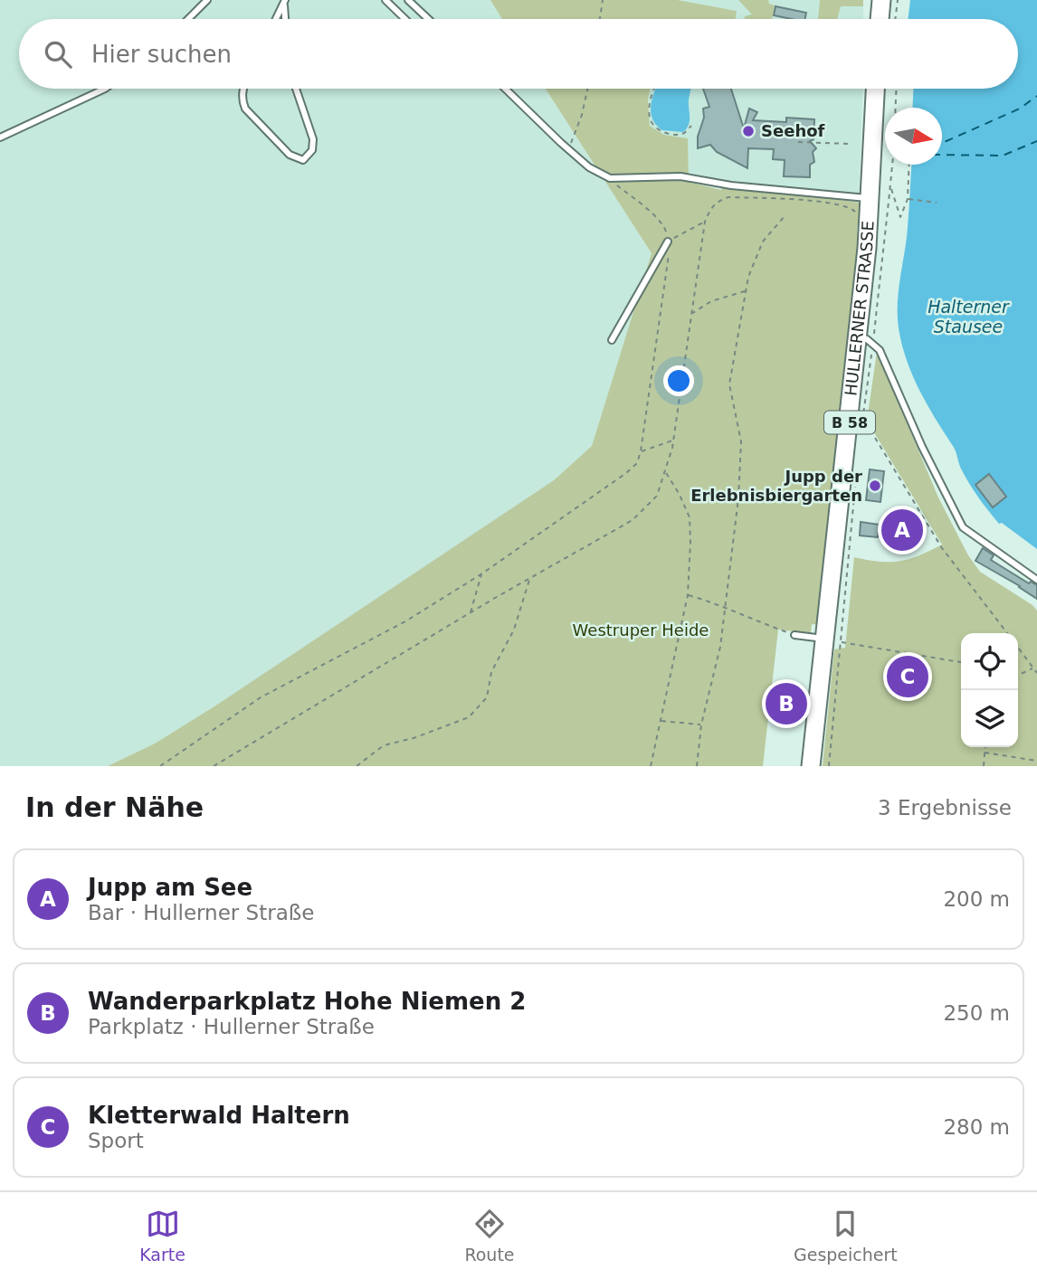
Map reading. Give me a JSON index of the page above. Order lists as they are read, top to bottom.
{
  "streets": {
    "main road": ["HULLERNER STRASSE", "B 58"]
  },
  "water": ["Halterner Stausee"],
  "parks": ["Westruper Heide"],
  "places": ["Seehof", "Jupp der Erlebnisbiergarten"],
  "north": "right",
  "page": {
    "search": "Hier suchen",
    "pins": ["A", "C", "B"],
    "heading": ["In der Nähe", "3 Ergebnisse"],
    "list": [
      {
        "mark": "A",
        "name": "Jupp am See",
        "note": "Bar · Hullerner Straße",
        "value": "200 m"
      },
      {
        "mark": "B",
        "name": "Wanderparkplatz Hohe Niemen 2",
        "note": "Parkplatz · Hullerner Straße",
        "value": "250 m"
      },
      {
        "mark": "C",
        "name": "Kletterwald Haltern",
        "note": "Sport",
        "value": "280 m"
      }
    ],
    "nav": ["Karte", "Route", "Gespeichert"]
  }
}
